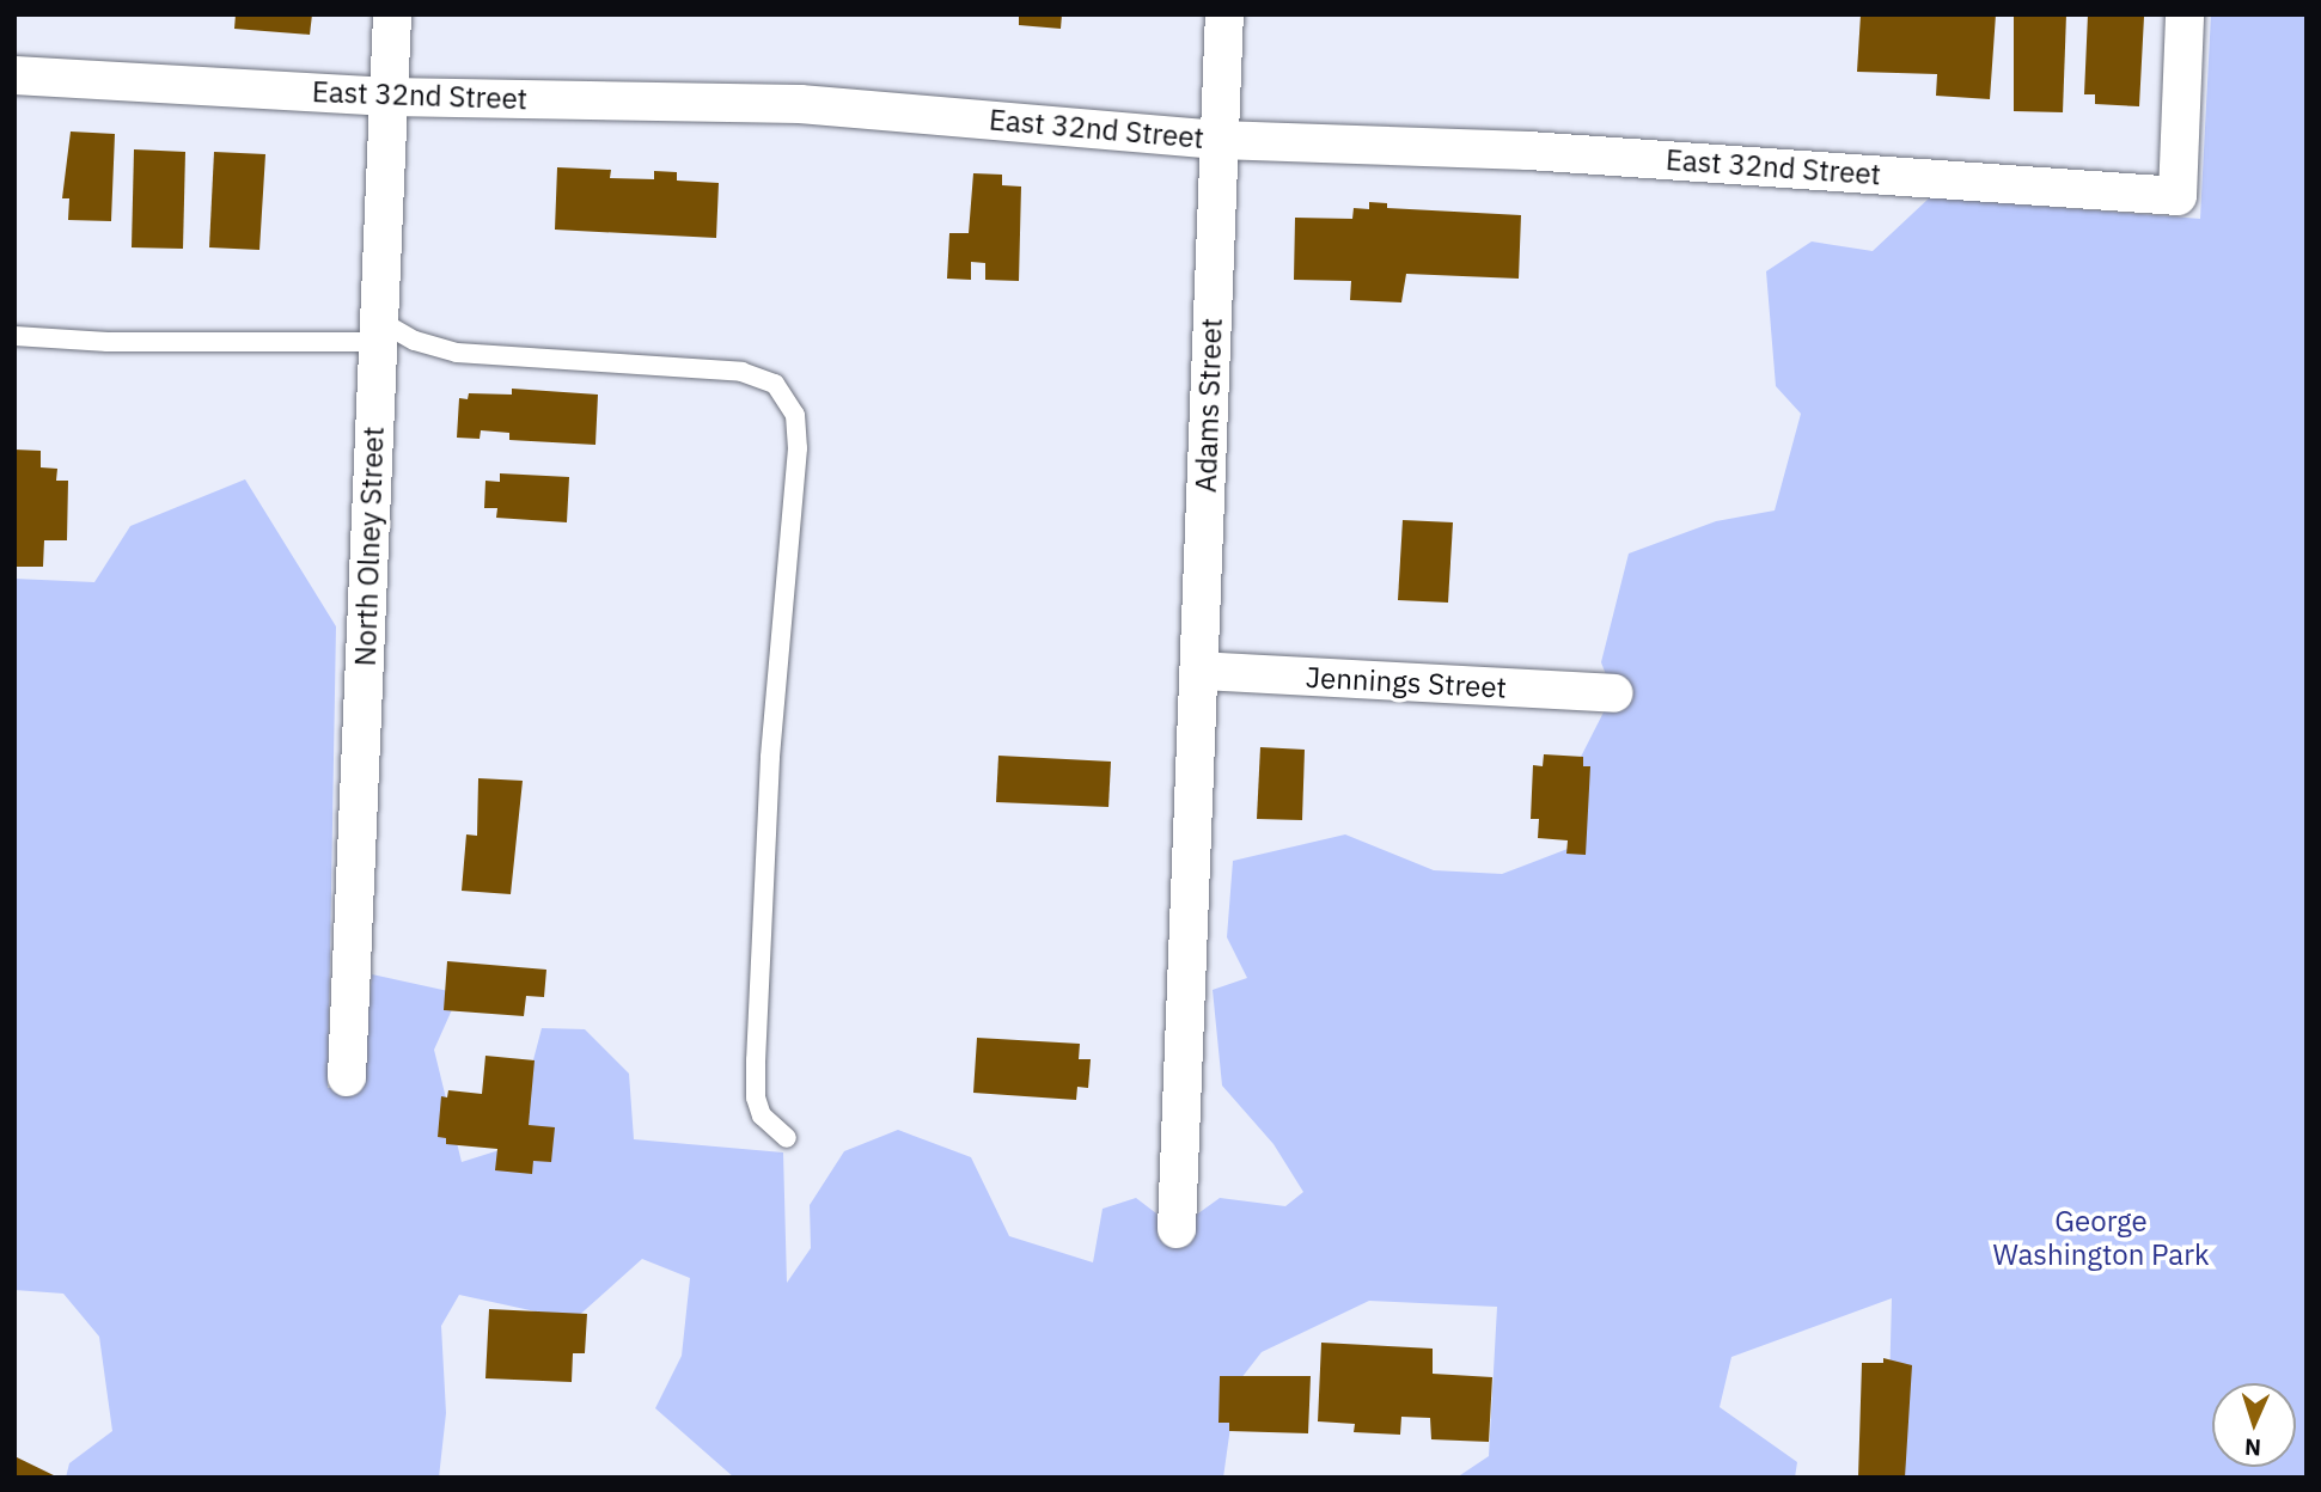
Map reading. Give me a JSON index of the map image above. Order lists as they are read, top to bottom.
{
  "streets": {
    "street": [
      "East 32nd Street",
      "Adams Street",
      "North Olney Street",
      "Jennings Street"
    ]
  },
  "crossings": [
    ["East 32nd Street", "Adams Street"],
    ["East 32nd Street", "North Olney Street"],
    ["Adams Street", "Jennings Street"]
  ],
  "parks": ["George Washington Park"],
  "north": "bottom"
}
